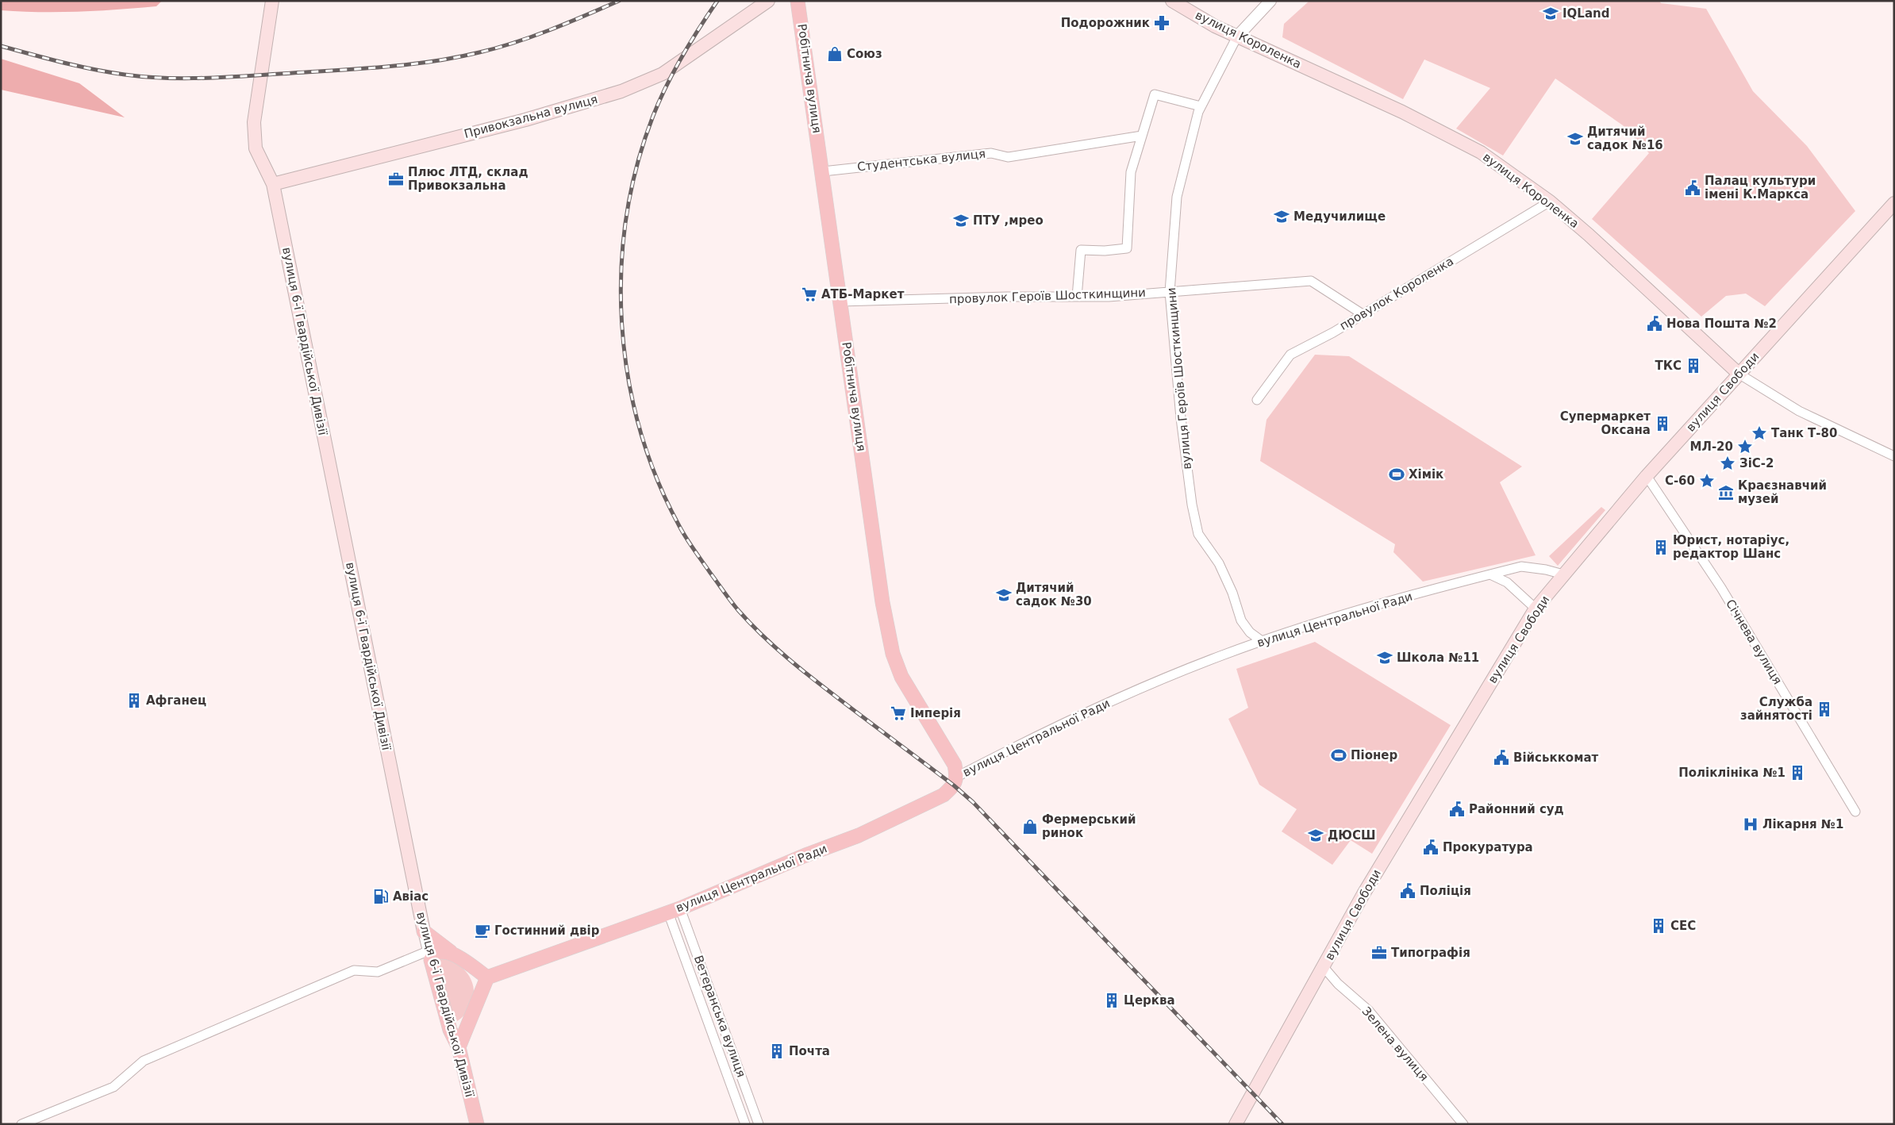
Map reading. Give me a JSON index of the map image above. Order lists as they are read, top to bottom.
{
  "streets": {
    "main road": [
      "вулиця Короленка",
      "Робітнича вулиця",
      "Привокзальна вулиця",
      "вулиця 6-ї Гвардійської Дивізії",
      "вулиця Свободи",
      "вулиця Центральної Ради"
    ],
    "street": [
      "Студентська вулиця",
      "провулок Короленка",
      "провулок Героїв Шосткинщини",
      "вулиця Героїв Шосткинщини",
      "Січнева вулиця",
      "Ветеранська вулиця",
      "Зелена вулиця"
    ]
  },
  "crossings": [
    ["вулиця Короленка", "провулок Короленка"],
    ["вулиця Короленка", "вулиця Героїв Шосткинщини"],
    ["вулиця Короленка", "вулиця Свободи"],
    ["Робітнича вулиця", "Студентська вулиця"],
    ["Робітнича вулиця", "провулок Героїв Шосткинщини"],
    ["Робітнича вулиця", "вулиця Центральної Ради"],
    ["Привокзальна вулиця", "вулиця 6-ї Гвардійської Дивізії"],
    ["провулок Короленка", "провулок Героїв Шосткинщини"],
    ["провулок Героїв Шосткинщини", "вулиця Героїв Шосткинщини"],
    ["вулиця Героїв Шосткинщини", "вулиця Центральної Ради"],
    ["вулиця Свободи", "вулиця Центральної Ради"],
    ["вулиця Свободи", "Січнева вулиця"],
    ["вулиця Свободи", "Зелена вулиця"],
    ["вулиця Центральної Ради", "Ветеранська вулиця"]
  ],
  "places": {
    "school or university": [
      "IQLand",
      "Дитячий садок №16",
      "Медучилище",
      "ПТУ ,мрео",
      "Дитячий садок №30",
      "Школа №11",
      "ДЮСШ"
    ],
    "pharmacy": ["Подорожник"],
    "shop": ["Союз", "Фермерський ринок"],
    "office": ["Плюс ЛТД, склад Привокзальна", "Типографія"],
    "public building": [
      "Палац культури імені К.Маркса",
      "Нова Пошта №2",
      "Військкомат",
      "Районний суд",
      "Прокуратура",
      "Поліція"
    ],
    "supermarket": ["АТБ-Маркет", "Імперія"],
    "building": [
      "ТКС",
      "Супермаркет Оксана",
      "Юрист, нотаріус, редактор Шанс",
      "Афганец",
      "Служба зайнятості",
      "Поліклініка №1",
      "СЕС",
      "Церква",
      "Почта"
    ],
    "place": [
      "Танк Т-80",
      "МЛ-20",
      "ЗіС-2",
      "С-60"
    ],
    "sports": ["Хімік", "Піонер"],
    "museum": ["Краєзнавчий музей"],
    "hospital": ["Лікарня №1"],
    "fuel station": ["Авіас"],
    "cafe": ["Гостинний двір"]
  }
}
